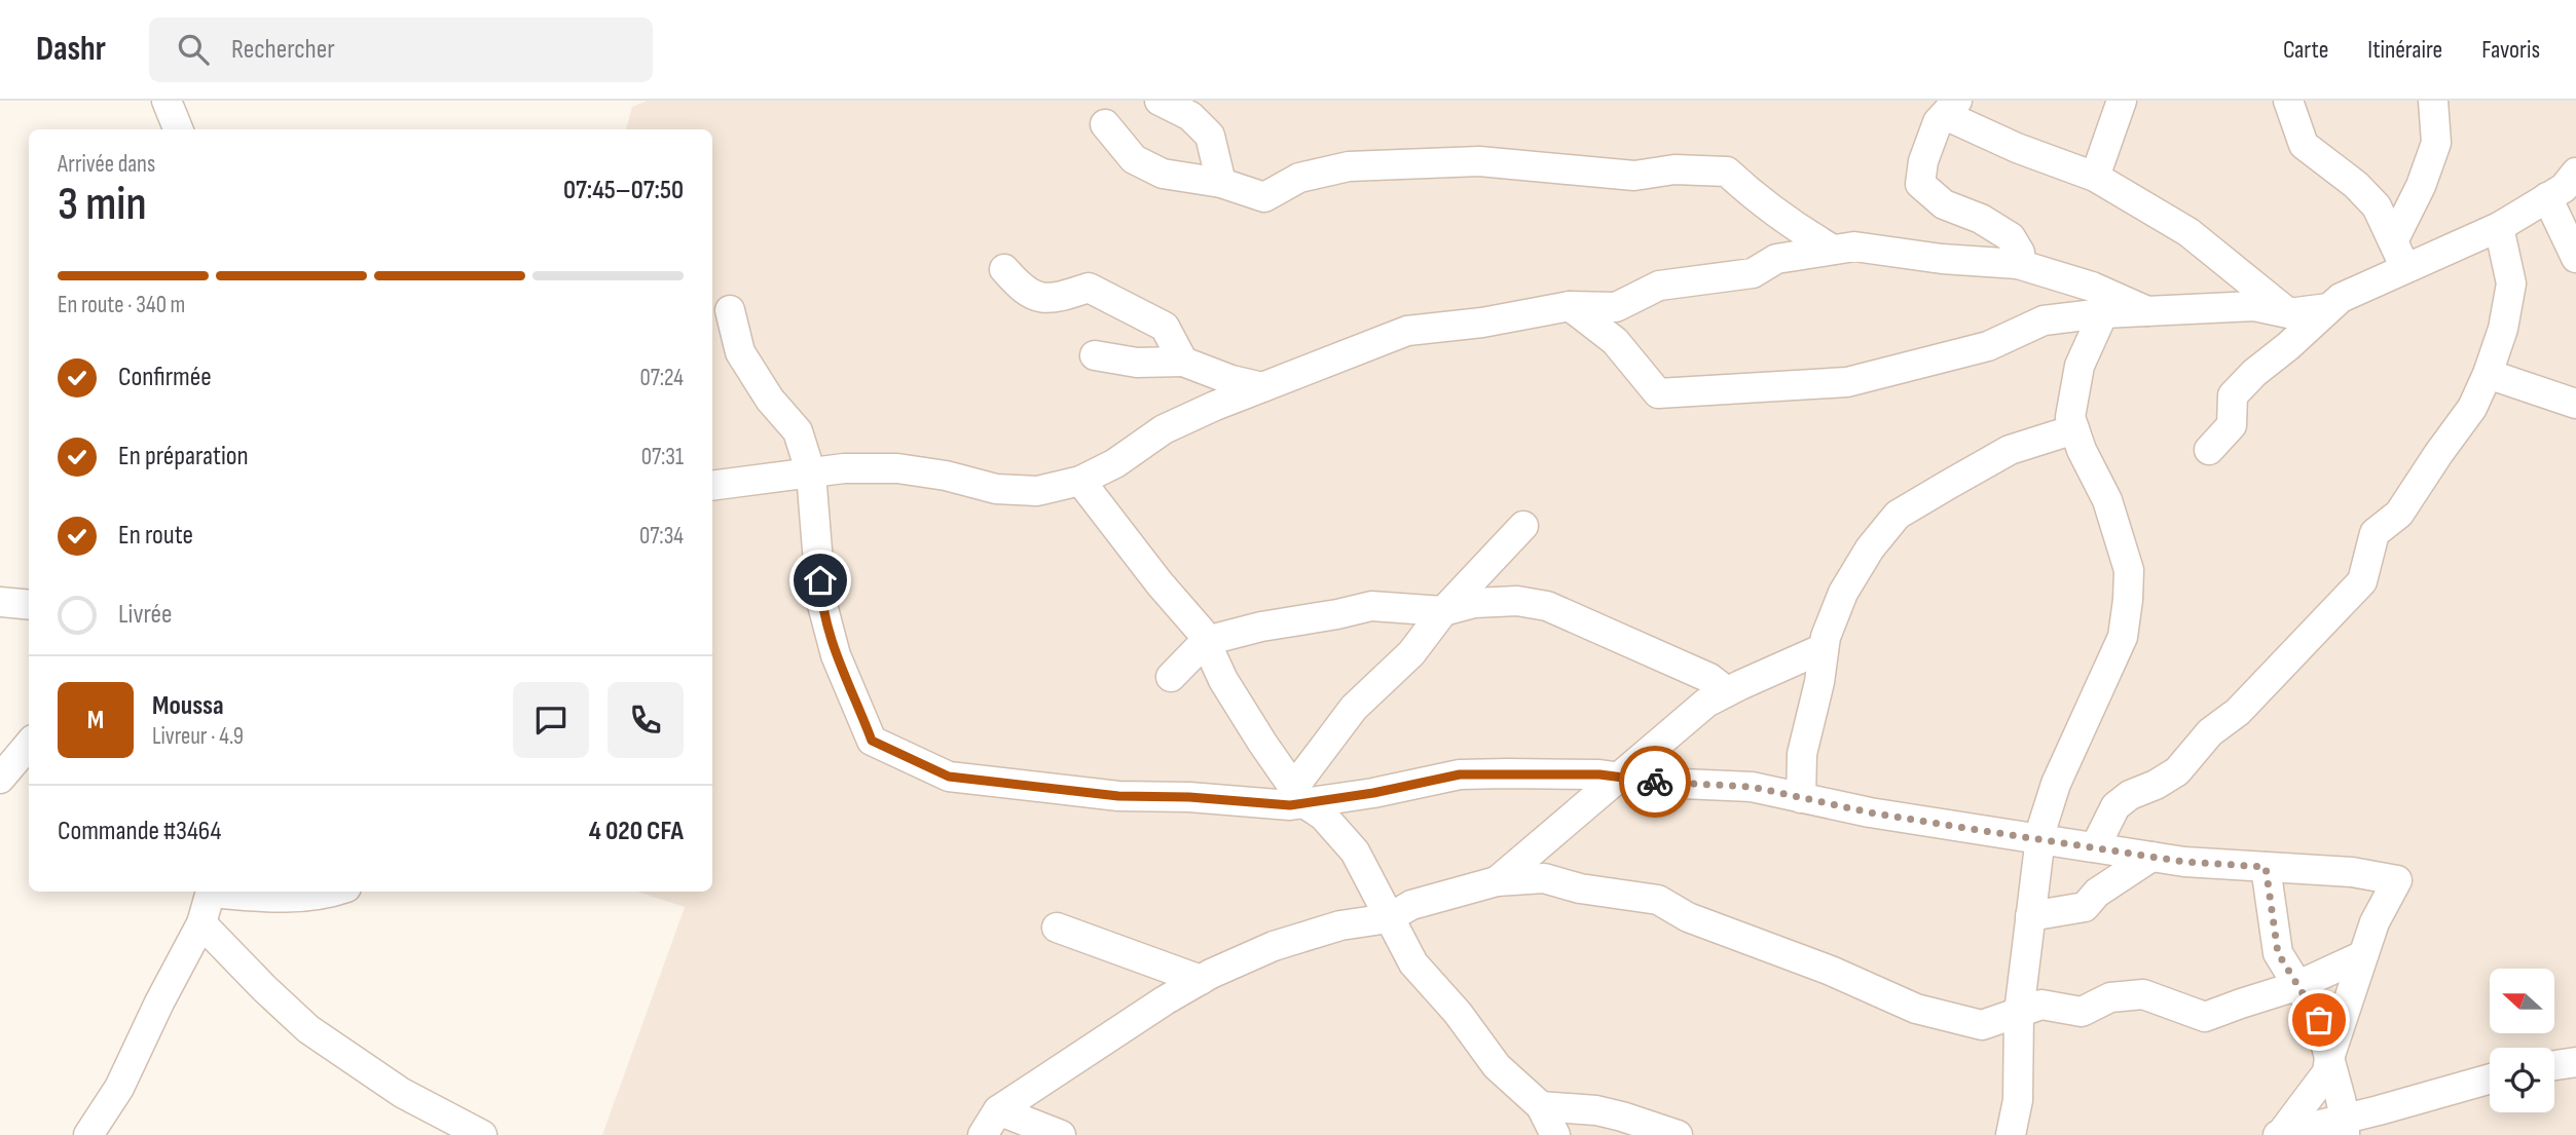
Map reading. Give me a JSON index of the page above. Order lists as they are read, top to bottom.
{
  "north": "left",
  "page": {
    "header": "Dashr",
    "search": "Rechercher",
    "nav": ["Carte", "Itinéraire", "Favoris"],
    "heading": ["3 min", "Arrivée dans", "07:45–07:50"],
    "panel": [
      "Moussa",
      "Livreur · 4.9",
      "Commande #3464",
      "4 020 CFA"
    ],
    "bar": "En route · 340 m",
    "list": [
      ["Confirmée", "07:24"],
      ["En préparation", "07:31"],
      ["En route", "07:34"],
      "Livrée"
    ],
    "round": "M"
  }
}
